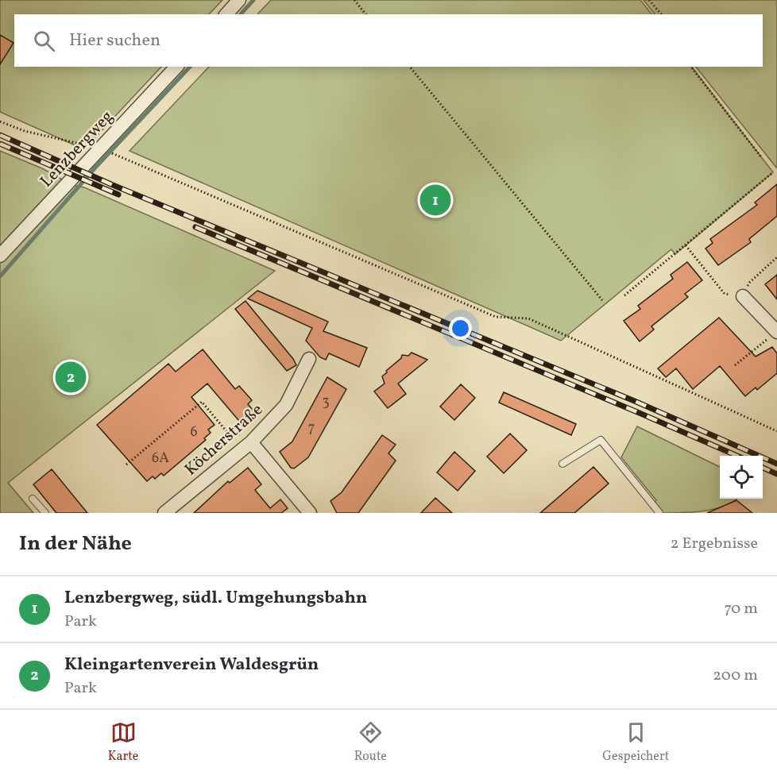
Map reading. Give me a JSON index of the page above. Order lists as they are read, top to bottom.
{
  "streets": {
    "street": ["Lenzbergweg", "Köcherstraße"]
  },
  "house_numbers": [
    "3",
    "7",
    "6",
    "6A"
  ],
  "page": {
    "search": "Hier suchen",
    "pins": ["1", "2"],
    "heading": ["In der Nähe", "2 Ergebnisse"],
    "list": [
      {
        "mark": "1",
        "name": "Lenzbergweg, südl. Umgehungsbahn",
        "note": "Park",
        "value": "70 m"
      },
      {
        "mark": "2",
        "name": "Kleingartenverein Waldesgrün",
        "note": "Park",
        "value": "200 m"
      }
    ],
    "nav": ["Karte", "Route", "Gespeichert"]
  }
}
